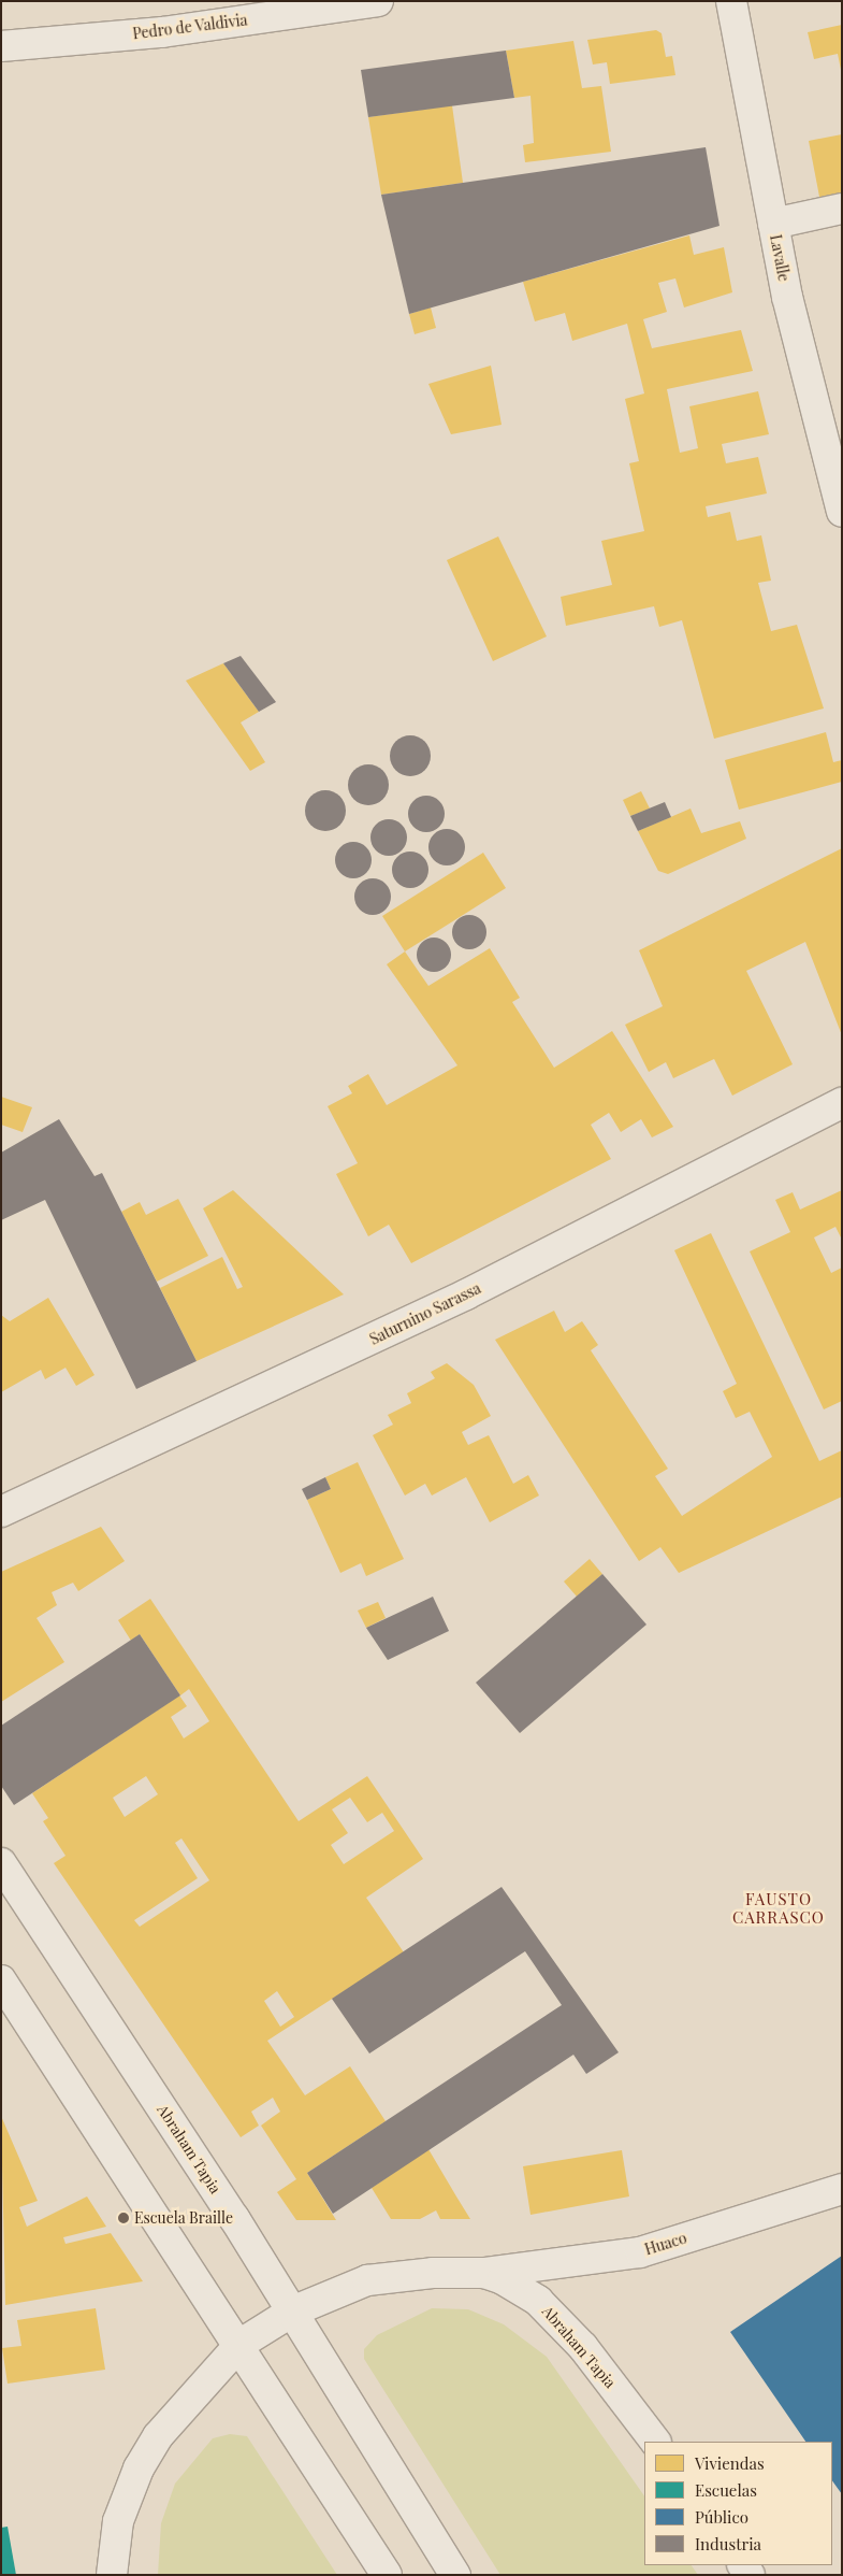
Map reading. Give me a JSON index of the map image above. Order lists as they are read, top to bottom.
{
  "streets": {
    "street": [
      "Pedro de Valdivia",
      "Lavalle",
      "Saturnino Sarassa",
      "Abraham Tapia",
      "Huaco"
    ]
  },
  "crossings": [
    ["Abraham Tapia", "Huaco"]
  ],
  "districts": ["FAUSTO CARRASCO"],
  "places": ["Escuela Braille"],
  "legend": [
    "Viviendas",
    "Escuelas",
    "Público",
    "Industria"
  ]
}
